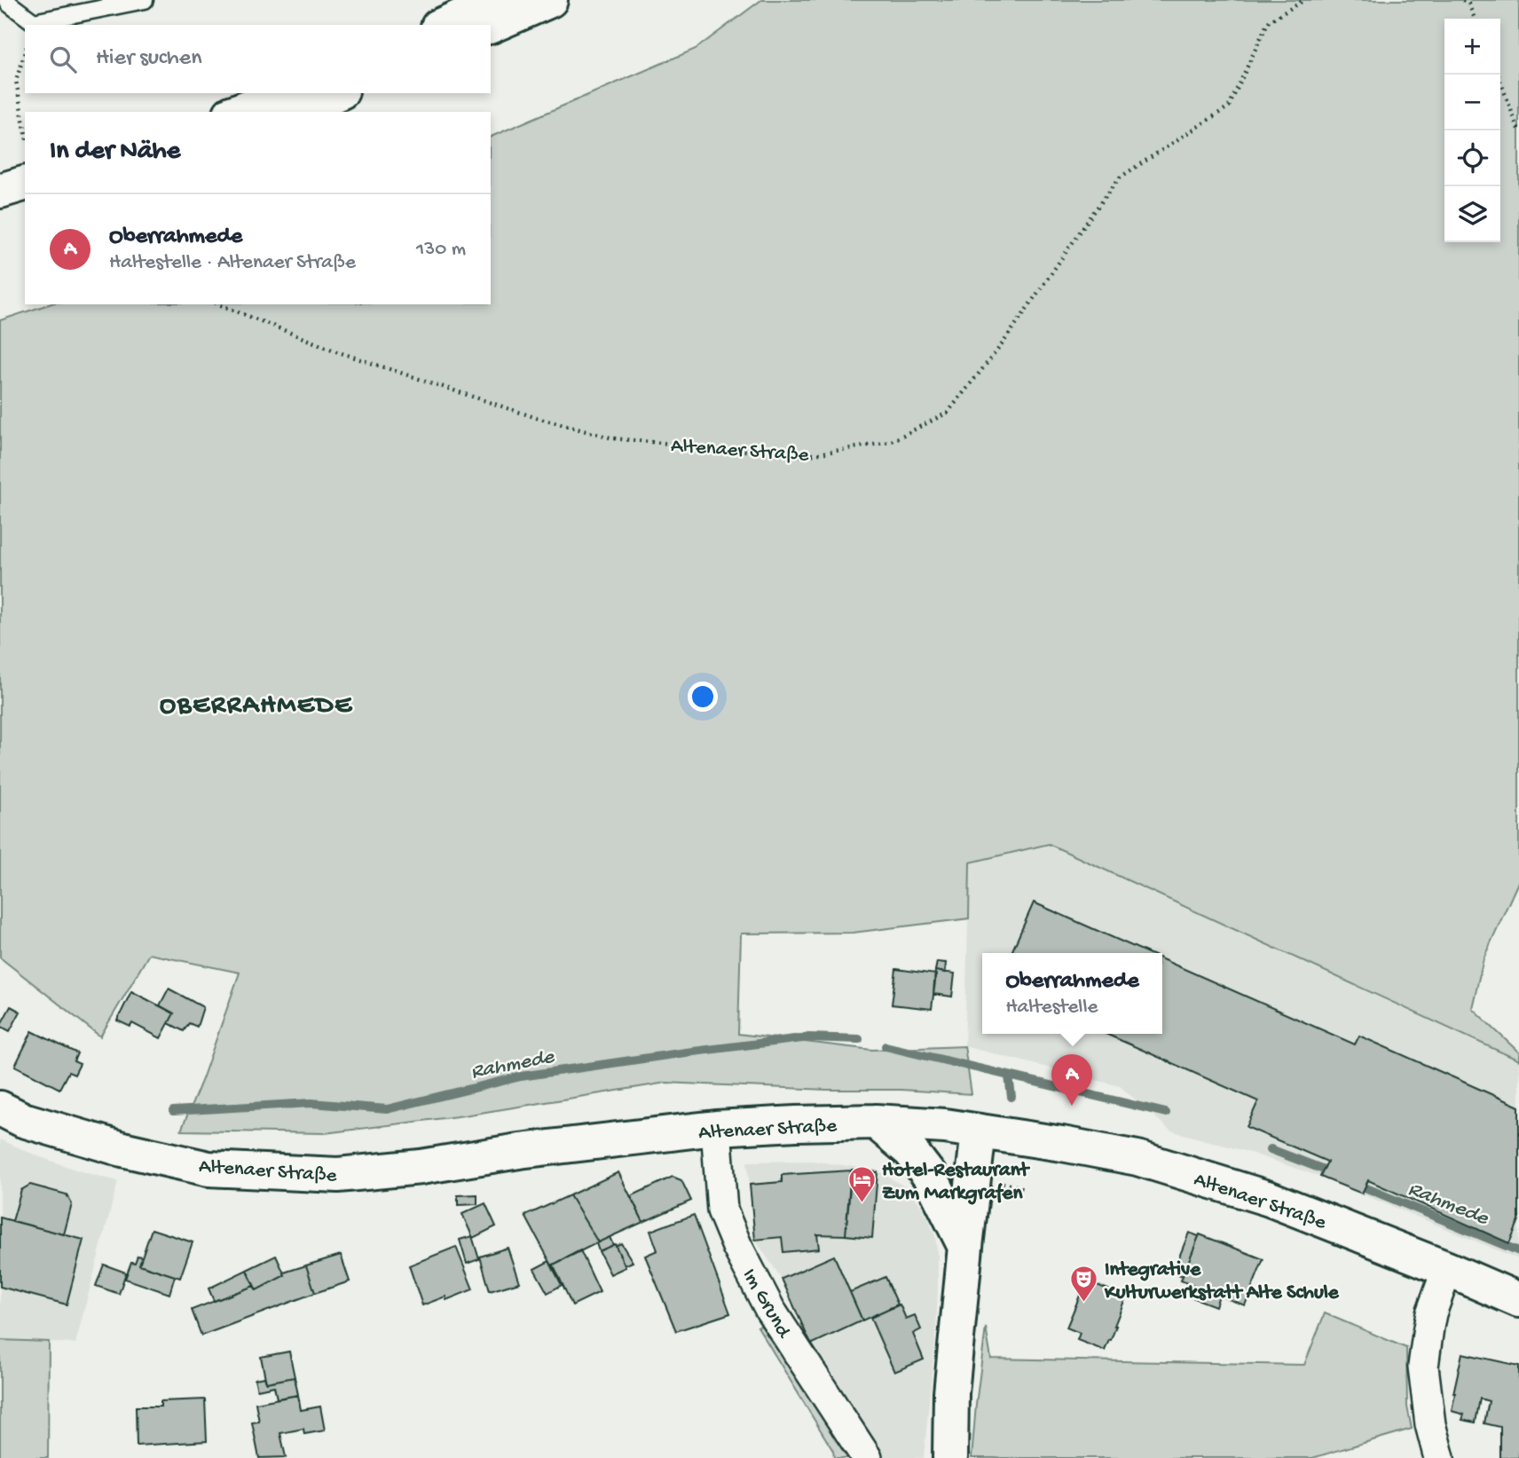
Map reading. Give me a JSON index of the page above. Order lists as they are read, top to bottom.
{
  "streets": {
    "main road": ["Altenaer Straße"],
    "street": ["Im Grund"]
  },
  "crossings": [
    ["Altenaer Straße", "Im Grund"]
  ],
  "districts": ["OBERRAHMEDE"],
  "water": ["Rahmede"],
  "places": {
    "hotel": ["Hotel-Restaurant Zum Markgrafen"],
    "theatre": ["Integrative Kulturwerkstatt Alte Schule"]
  },
  "page": {
    "map_buttons": ["+", "−"],
    "search": "Hier suchen",
    "heading": "In der Nähe",
    "list": [
      {
        "mark": "A",
        "name": "Oberrahmede",
        "note": "Haltestelle · Altenaer Straße",
        "value": "130 m"
      }
    ],
    "popup": ["Oberrahmede", "Haltestelle"],
    "pins": "A"
  }
}
